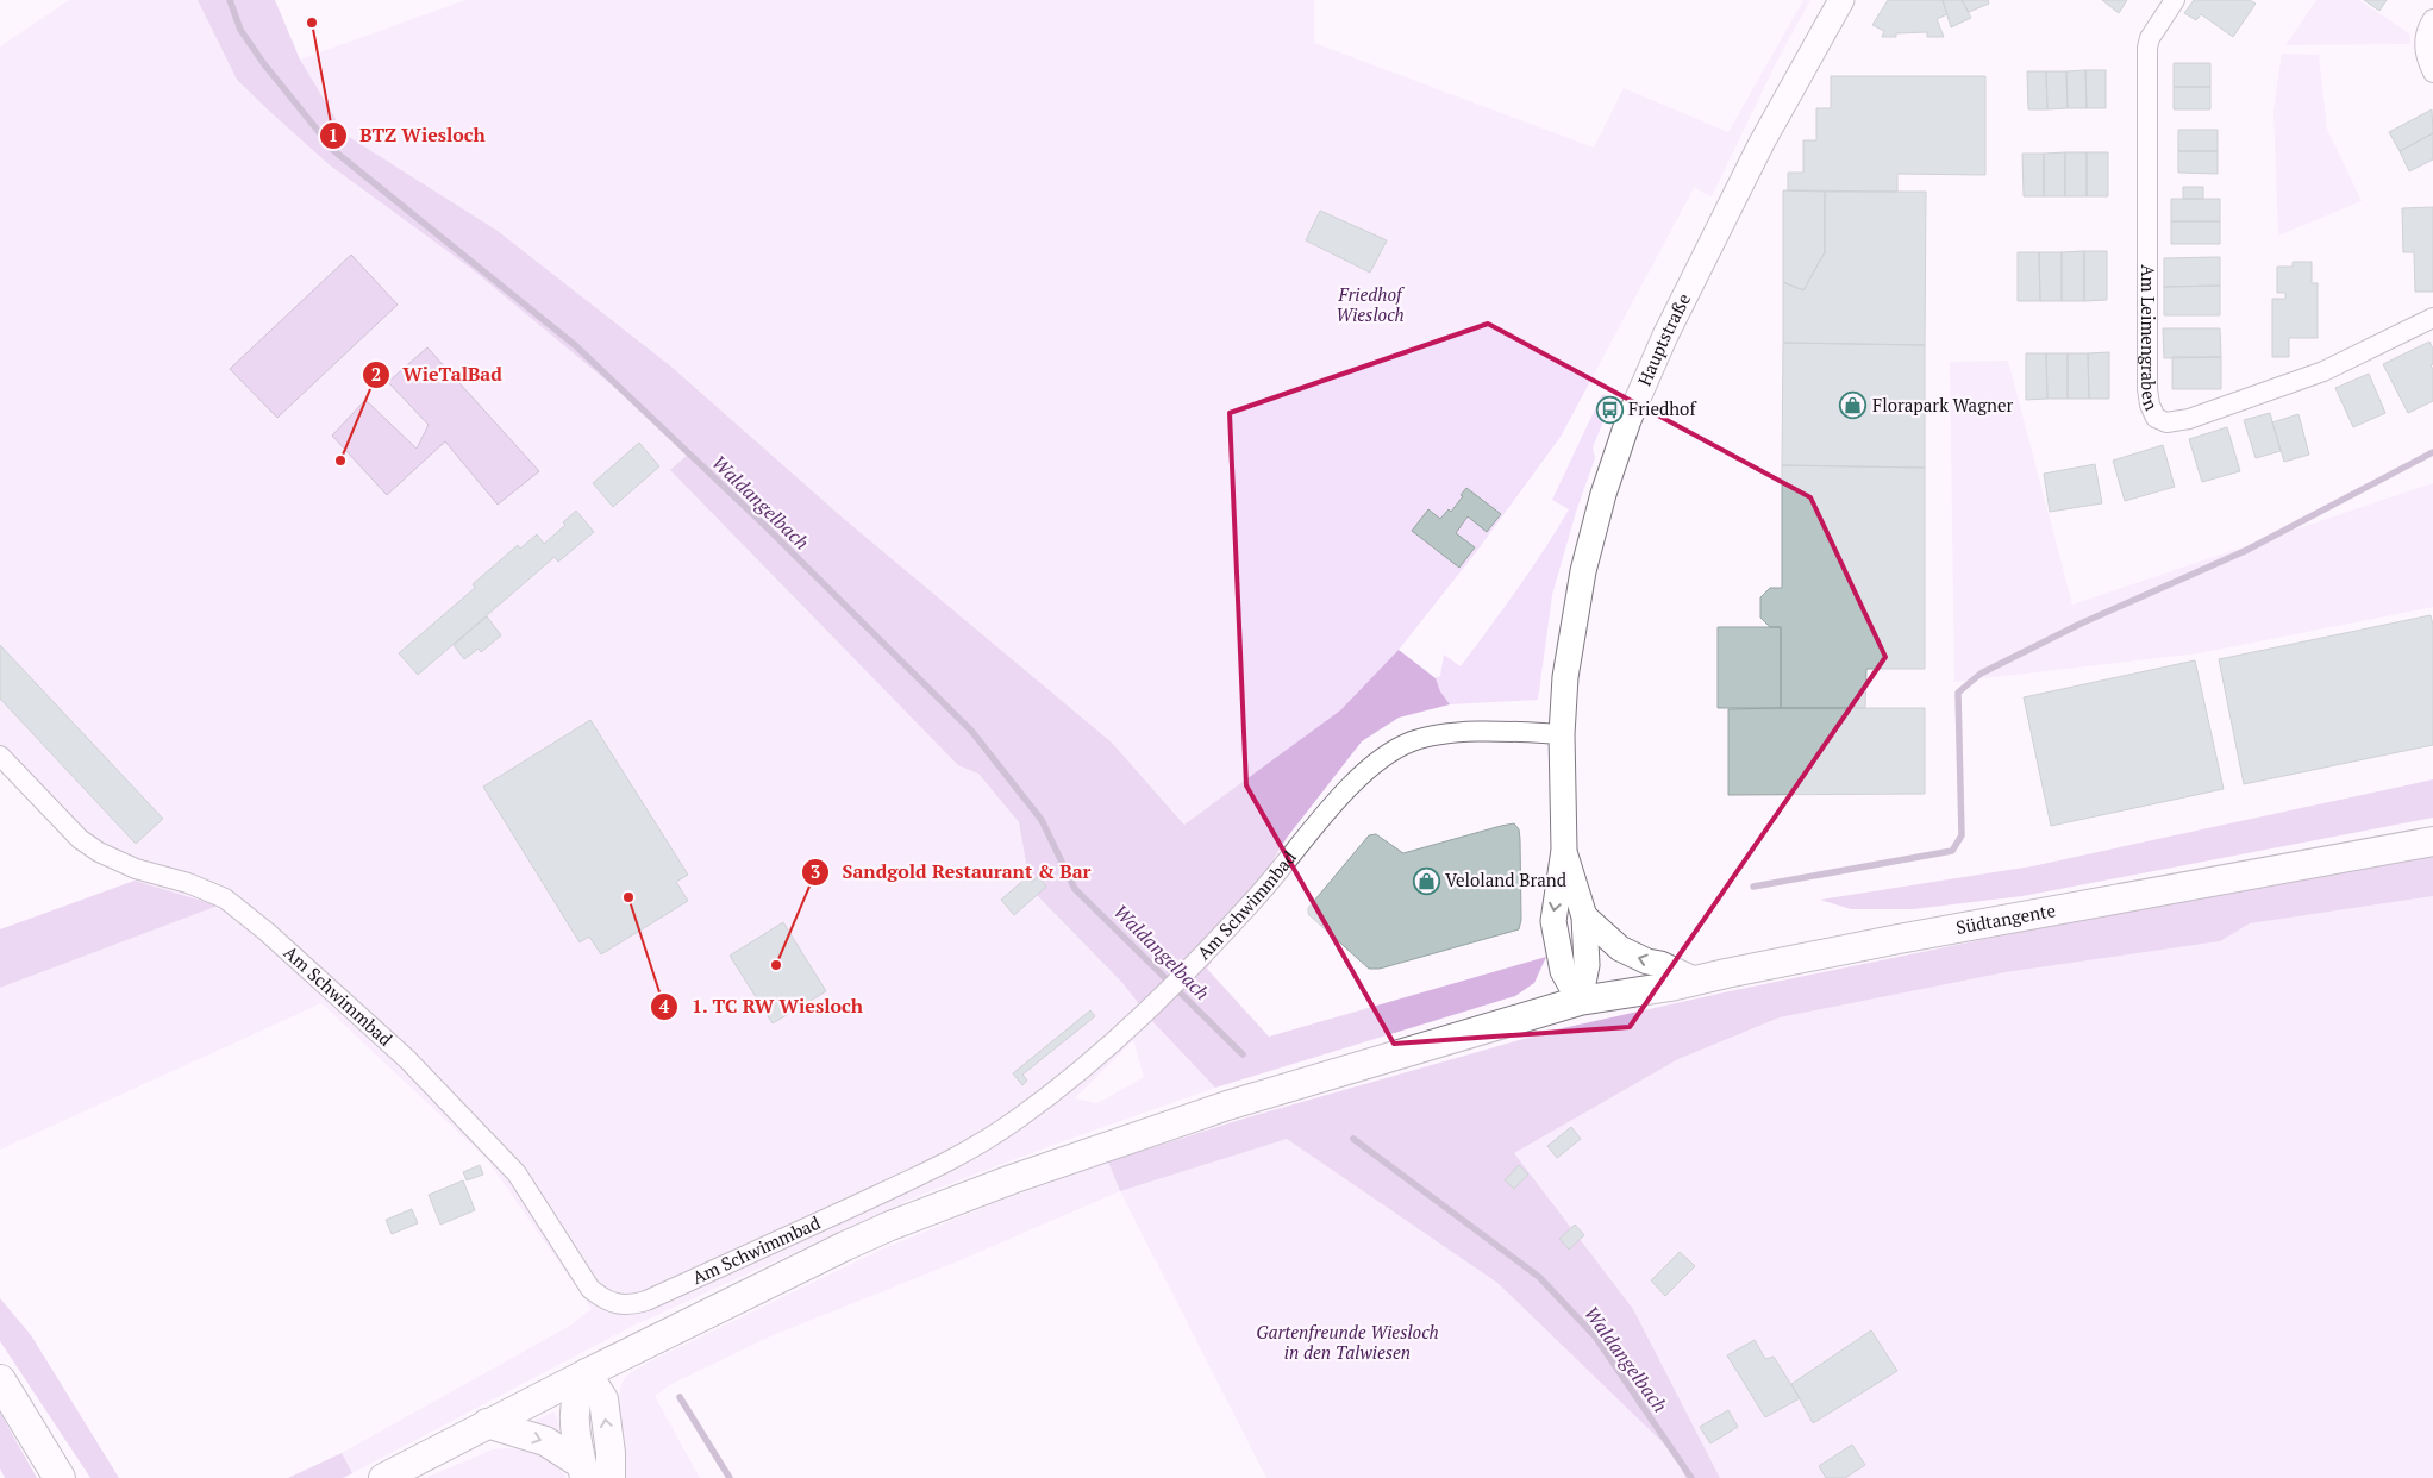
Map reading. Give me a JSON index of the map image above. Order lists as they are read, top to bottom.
{
  "streets": {
    "main road": ["Südtangente"],
    "street": ["Am Leimengraben", "Hauptstraße", "Am Schwimmbad"]
  },
  "crossings": [
    ["Hauptstraße", "Am Schwimmbad"],
    ["Hauptstraße", "Südtangente"]
  ],
  "water": ["Waldangelbach"],
  "parks": ["Friedhof Wiesloch", "Gartenfreunde Wiesloch in den Talwiesen"],
  "places": {
    "other": [
      "BTZ Wiesloch",
      "WieTalBad",
      "1. TC RW Wiesloch",
      "Sandgold Restaurant & Bar"
    ],
    "shop": ["Florapark Wagner", "Veloland Brand"],
    "bus stop": ["Friedhof"]
  }
}
